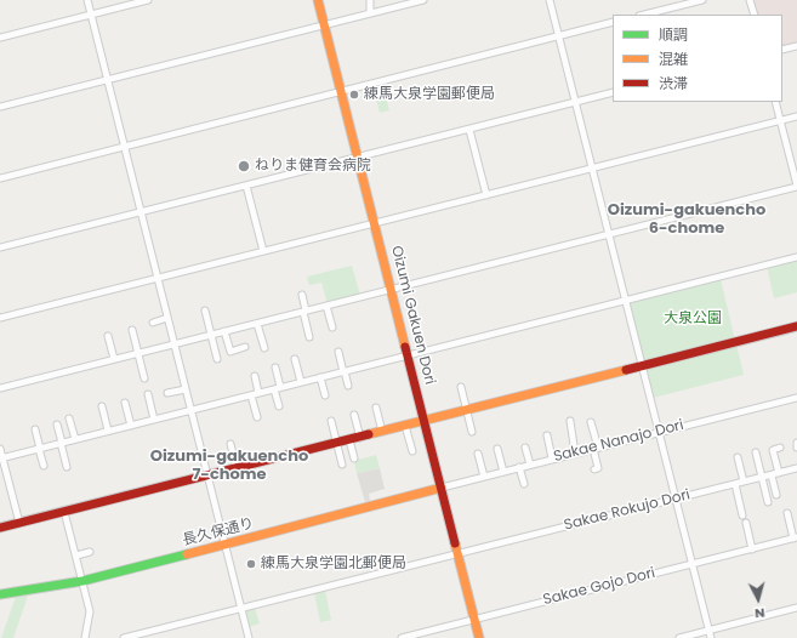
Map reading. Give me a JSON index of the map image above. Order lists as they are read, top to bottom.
{
  "streets": {
    "street": [
      "Oizumi Gakuen Dori",
      "Sakae Nanajo Dori",
      "Sakae Rokujo Dori",
      "長久保通り",
      "Sakae Gojo Dori"
    ]
  },
  "crossings": [
    ["Oizumi Gakuen Dori", "Sakae Nanajo Dori"],
    ["Oizumi Gakuen Dori", "Sakae Rokujo Dori"],
    ["Oizumi Gakuen Dori", "長久保通り"],
    ["Oizumi Gakuen Dori", "Sakae Gojo Dori"],
    ["Sakae Nanajo Dori", "長久保通り"]
  ],
  "districts": ["Oizumi-gakuencho 6-chome", "Oizumi-gakuencho 7-chome"],
  "parks": ["大泉公園"],
  "places": ["練馬大泉学園郵便局", "ねりま健育会病院", "練馬大泉学園北郵便局"],
  "legend": ["順調", "混雑", "渋滞"],
  "north": "bottom"
}
